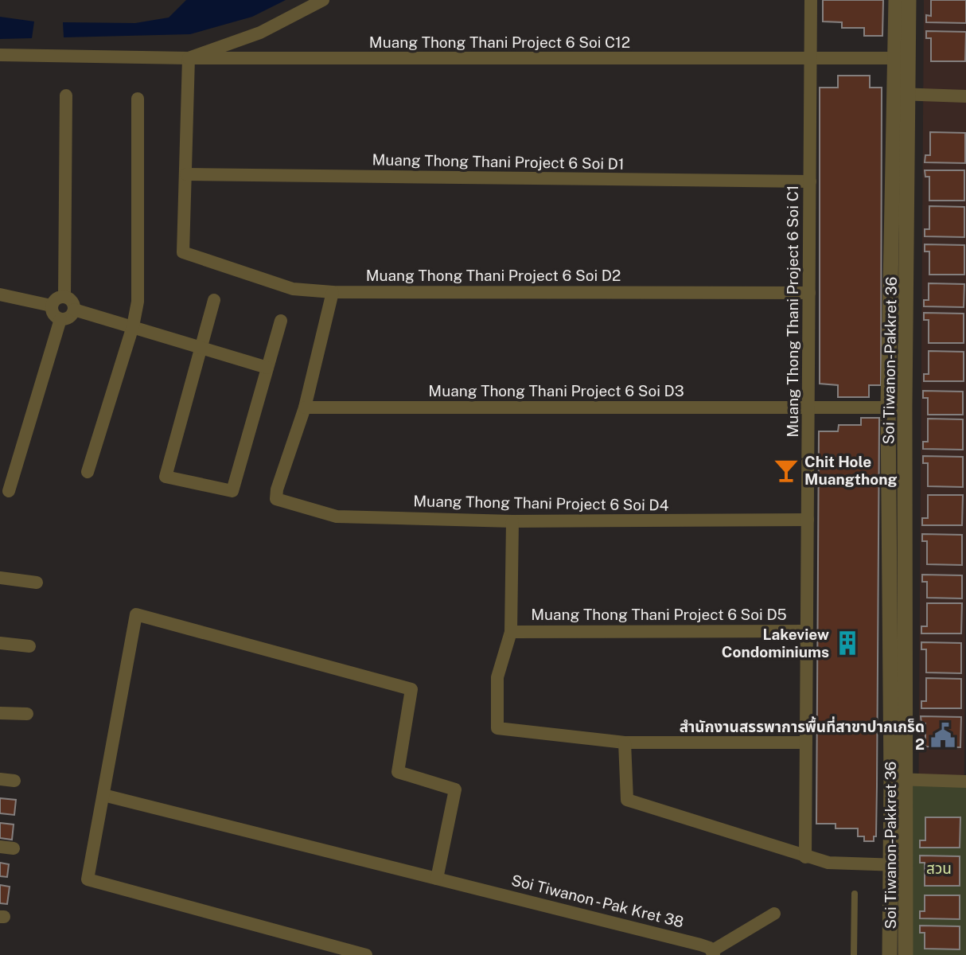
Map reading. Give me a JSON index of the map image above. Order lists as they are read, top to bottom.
{
  "streets": {
    "street": [
      "Muang Thong Thani Project 6 Soi C12",
      "Muang Thong Thani Project 6 Soi D1",
      "Muang Thong Thani Project 6 Soi D2",
      "Muang Thong Thani Project 6 Soi C1",
      "Soi Tiwanon-Pakkret 36",
      "Muang Thong Thani Project 6 Soi D3",
      "Muang Thong Thani Project 6 Soi D4",
      "Muang Thong Thani Project 6 Soi D5",
      "Soi Tiwanon - Pak Kret 38"
    ]
  },
  "crossings": [
    ["Muang Thong Thani Project 6 Soi C12", "Muang Thong Thani Project 6 Soi C1"],
    ["Muang Thong Thani Project 6 Soi C12", "Soi Tiwanon-Pakkret 36"],
    ["Muang Thong Thani Project 6 Soi D1", "Muang Thong Thani Project 6 Soi D2"],
    ["Muang Thong Thani Project 6 Soi D1", "Muang Thong Thani Project 6 Soi C1"],
    ["Muang Thong Thani Project 6 Soi D2", "Muang Thong Thani Project 6 Soi C1"],
    ["Muang Thong Thani Project 6 Soi C1", "Muang Thong Thani Project 6 Soi D3"],
    ["Muang Thong Thani Project 6 Soi C1", "Muang Thong Thani Project 6 Soi D4"],
    ["Muang Thong Thani Project 6 Soi C1", "Muang Thong Thani Project 6 Soi D5"],
    ["Soi Tiwanon-Pakkret 36", "Muang Thong Thani Project 6 Soi D3"],
    ["Muang Thong Thani Project 6 Soi D3", "Muang Thong Thani Project 6 Soi D4"]
  ],
  "parks": ["สวน"],
  "places": {
    "bar": ["Chit Hole Muangthong"],
    "building": ["Lakeview Condominiums"],
    "public building": ["สำนักงานสรรพาการพื้นที่สาขาปากเกร็ด 2"]
  }
}
